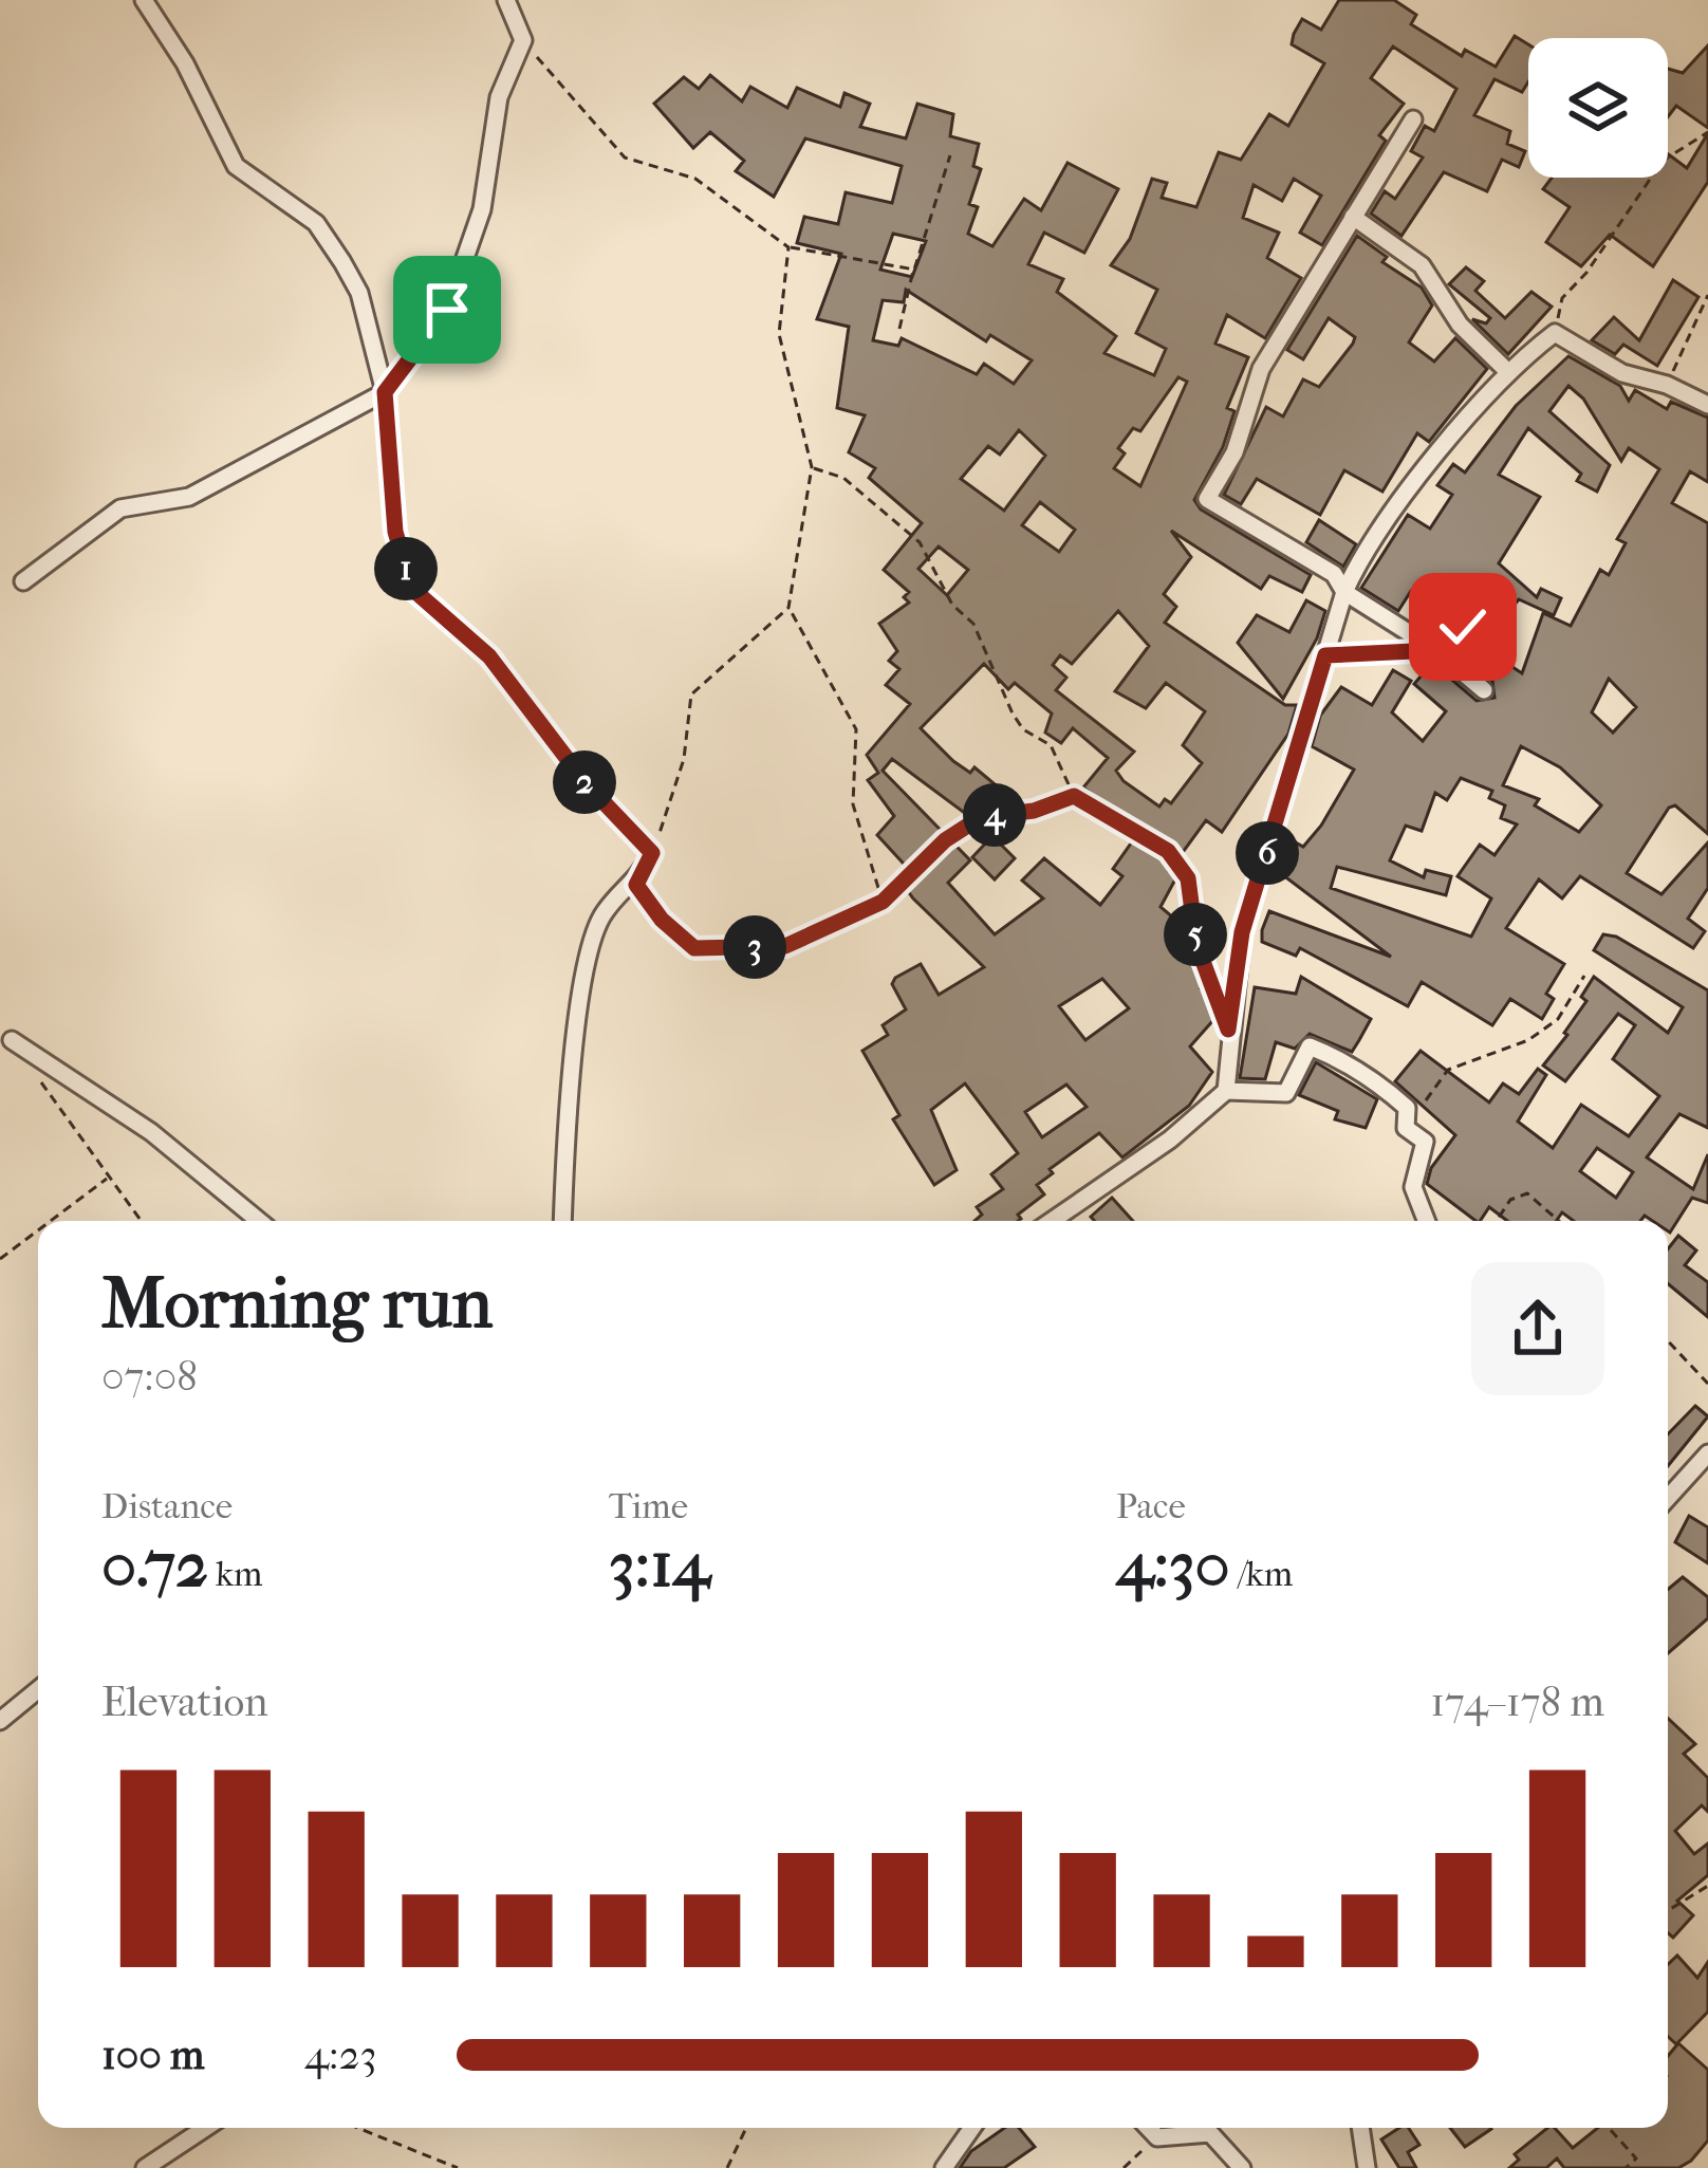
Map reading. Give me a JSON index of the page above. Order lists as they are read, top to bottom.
{
  "page": {
    "pins": [
      "1",
      "2",
      "4",
      "6",
      "5",
      "3"
    ],
    "heading": ["Morning run", "07:08"],
    "stats": [
      ["Distance", "0.72 km"],
      ["Time", "3:14"],
      ["Pace", "4:30 /km"]
    ],
    "chart": ["Elevation", "174–178 m"],
    "list": [
      {
        "name": "100 m",
        "note": "4:23"
      }
    ]
  }
}
